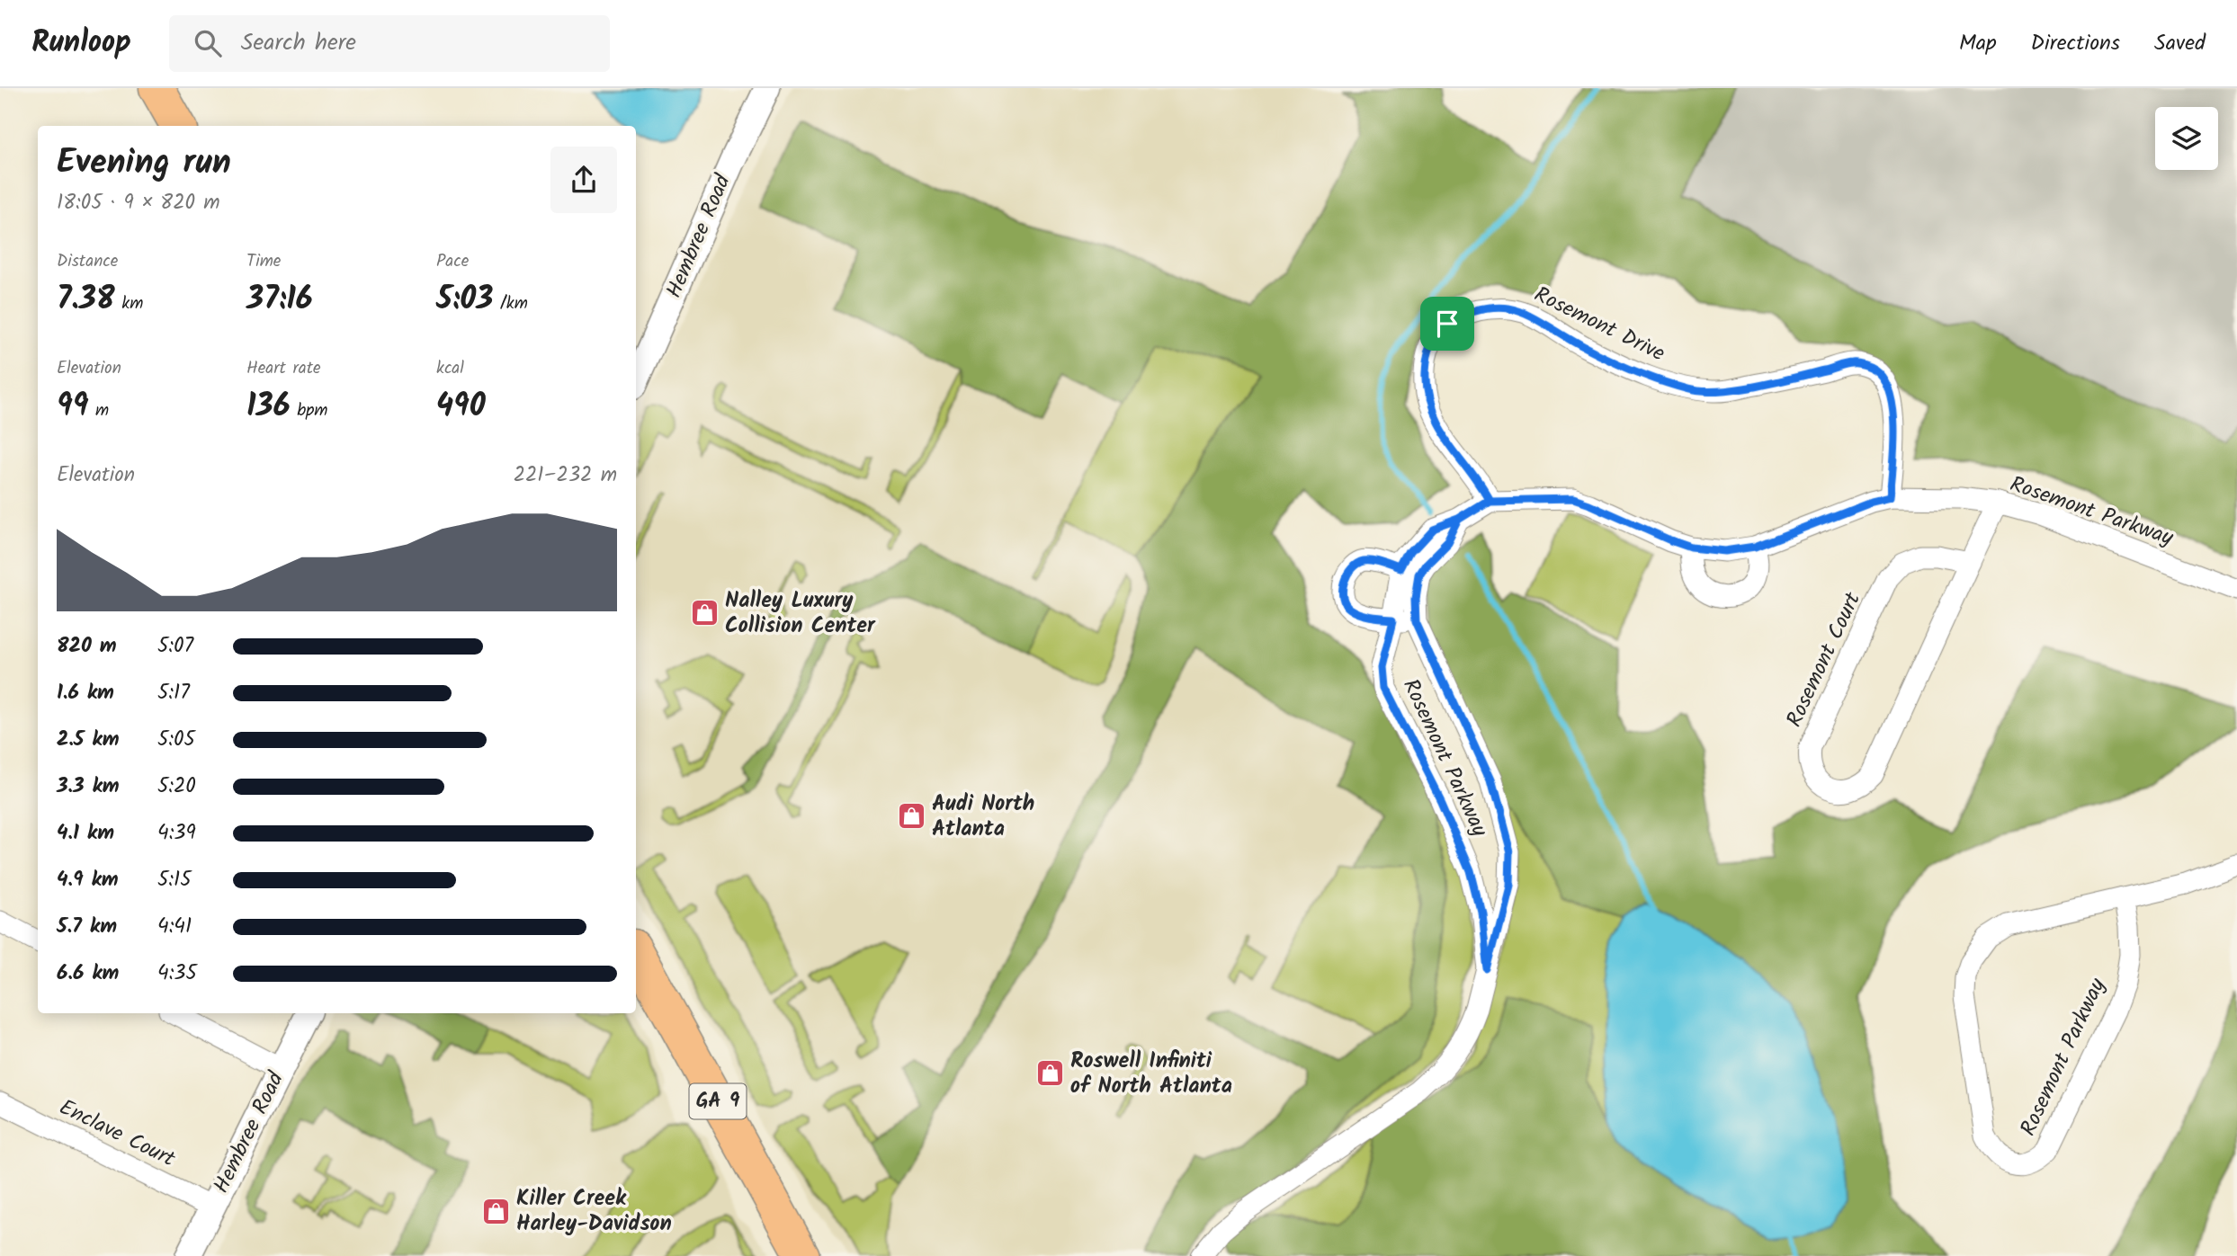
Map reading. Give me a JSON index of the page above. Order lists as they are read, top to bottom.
{
  "streets": {
    "highway": ["GA 9"],
    "street": [
      "Hembree Road",
      "Rosemont Drive",
      "Rosemont Parkway",
      "Rosemont Court",
      "Enclave Court"
    ]
  },
  "crossings": [
    ["Hembree Road", "Enclave Court"],
    ["Rosemont Drive", "Rosemont Parkway"],
    ["Rosemont Parkway", "Rosemont Court"]
  ],
  "places": {
    "shop": [
      "Nalley Luxury Collision Center",
      "Audi North Atlanta",
      "Roswell Infiniti of North Atlanta",
      "Killer Creek Harley-Davidson"
    ]
  },
  "page": {
    "header": "Runloop",
    "search": "Search here",
    "nav": ["Map", "Directions", "Saved"],
    "heading": ["Evening run", "18:05 · 9 × 820 m"],
    "stats": [
      ["Distance", "7.38 km"],
      ["Time", "37:16"],
      ["Pace", "5:03 /km"],
      ["Elevation", "99 m"],
      ["Heart rate", "136 bpm"],
      ["kcal", "490"]
    ],
    "chart": ["Elevation", "221–232 m"],
    "list": [
      {
        "name": "820 m",
        "note": "5:07"
      },
      {
        "name": "1.6 km",
        "note": "5:17"
      },
      {
        "name": "2.5 km",
        "note": "5:05"
      },
      {
        "name": "3.3 km",
        "note": "5:20"
      },
      {
        "name": "4.1 km",
        "note": "4:39"
      },
      {
        "name": "4.9 km",
        "note": "5:15"
      },
      {
        "name": "5.7 km",
        "note": "4:41"
      },
      {
        "name": "6.6 km",
        "note": "4:35"
      }
    ]
  }
}
